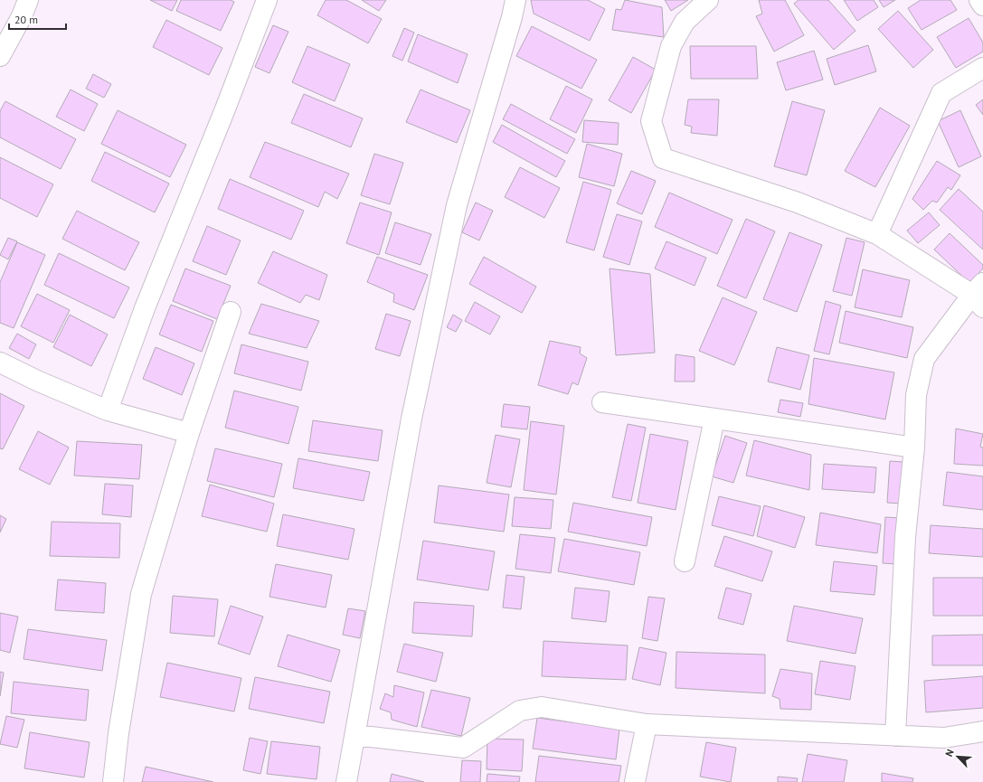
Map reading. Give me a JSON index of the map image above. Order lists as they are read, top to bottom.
{
  "scale_bar": "20 m",
  "north": "top left"
}
